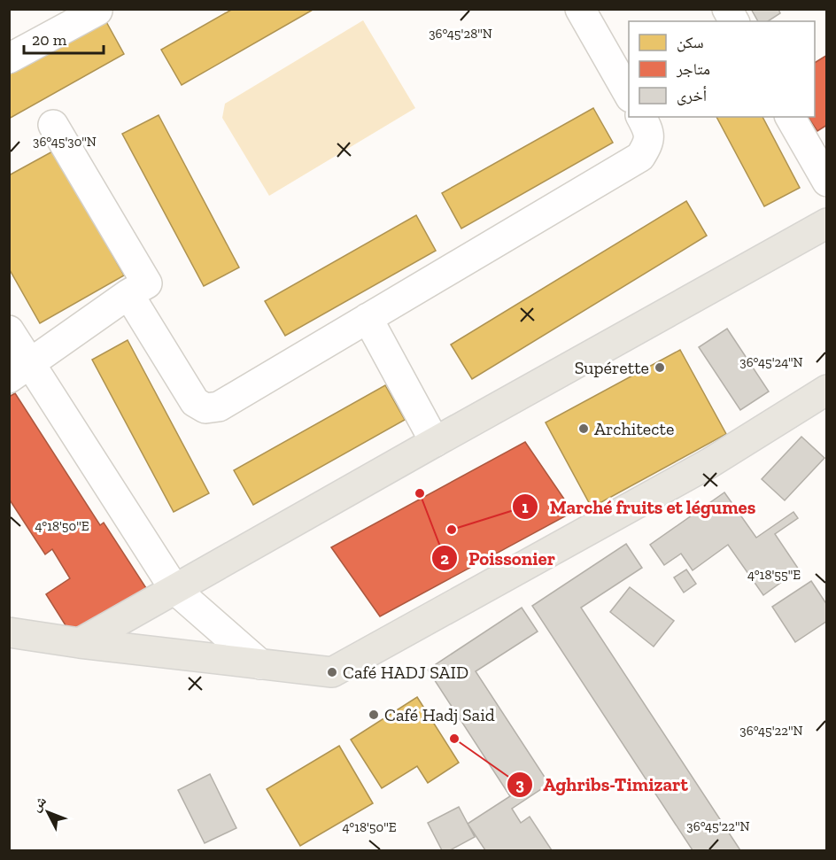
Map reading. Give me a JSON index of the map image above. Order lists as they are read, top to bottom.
{
  "places": [
    "Supérette",
    "Architecte",
    "Poissonier",
    "Marché fruits et légumes",
    "Café HADJ SAID",
    "Café Hadj Said",
    "Aghribs-Timizart"
  ],
  "legend": ["سكن", "متاجر", "أخرى"],
  "scale_bar": "20 m",
  "north": "top left",
  "coordinates": [
    "36°45'28\"N",
    "36°45'30\"N",
    "36°45'24\"N",
    "4°18'50\"E",
    "4°18'55\"E",
    "36°45'22\"N"
  ]
}
